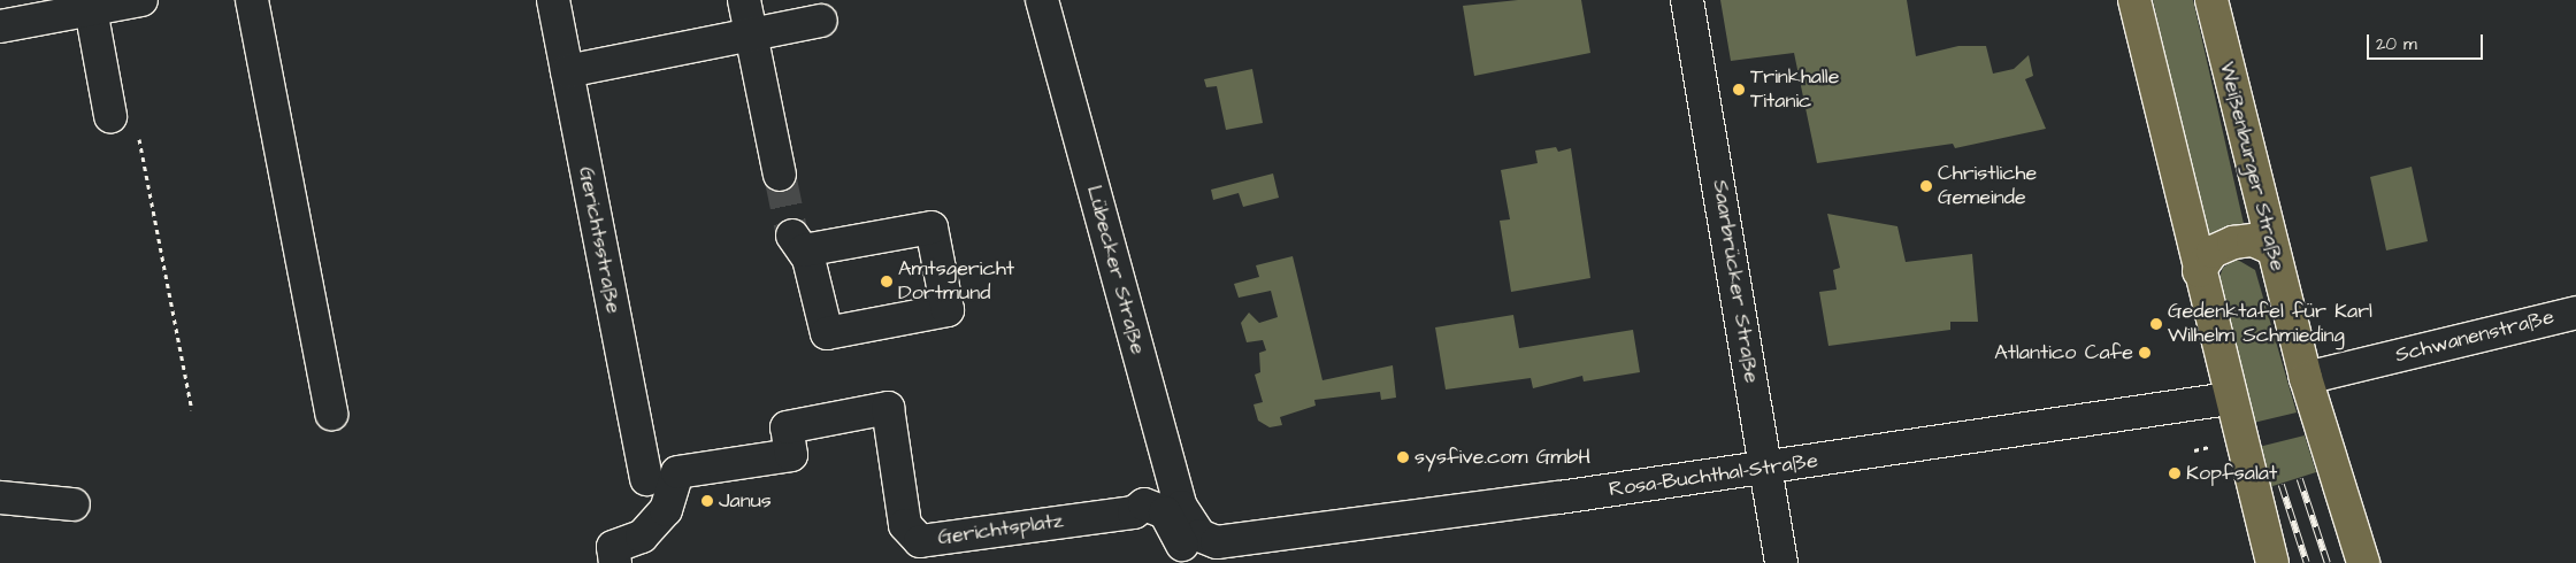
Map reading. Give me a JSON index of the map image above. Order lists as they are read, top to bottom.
{
  "streets": {
    "main road": ["Weißenburger Straße"],
    "street": [
      "Gerichtsstraße",
      "Lübecker Straße",
      "Saarbrücker Straße",
      "Schwanenstraße",
      "Rosa-Buchthal-Straße",
      "Gerichtsplatz"
    ]
  },
  "crossings": [
    ["Weißenburger Straße", "Schwanenstraße"],
    ["Lübecker Straße", "Rosa-Buchthal-Straße"],
    ["Saarbrücker Straße", "Rosa-Buchthal-Straße"]
  ],
  "places": [
    "Trinkhalle Titanic",
    "Christliche Gemeinde",
    "Amtsgericht Dortmund",
    "Gedenktafel für Karl Wilhelm Schmieding",
    "Atlantico Cafe",
    "sysfive.com GmbH",
    "Kopfsalat",
    "Janus"
  ],
  "scale_bar": "20 m"
}
